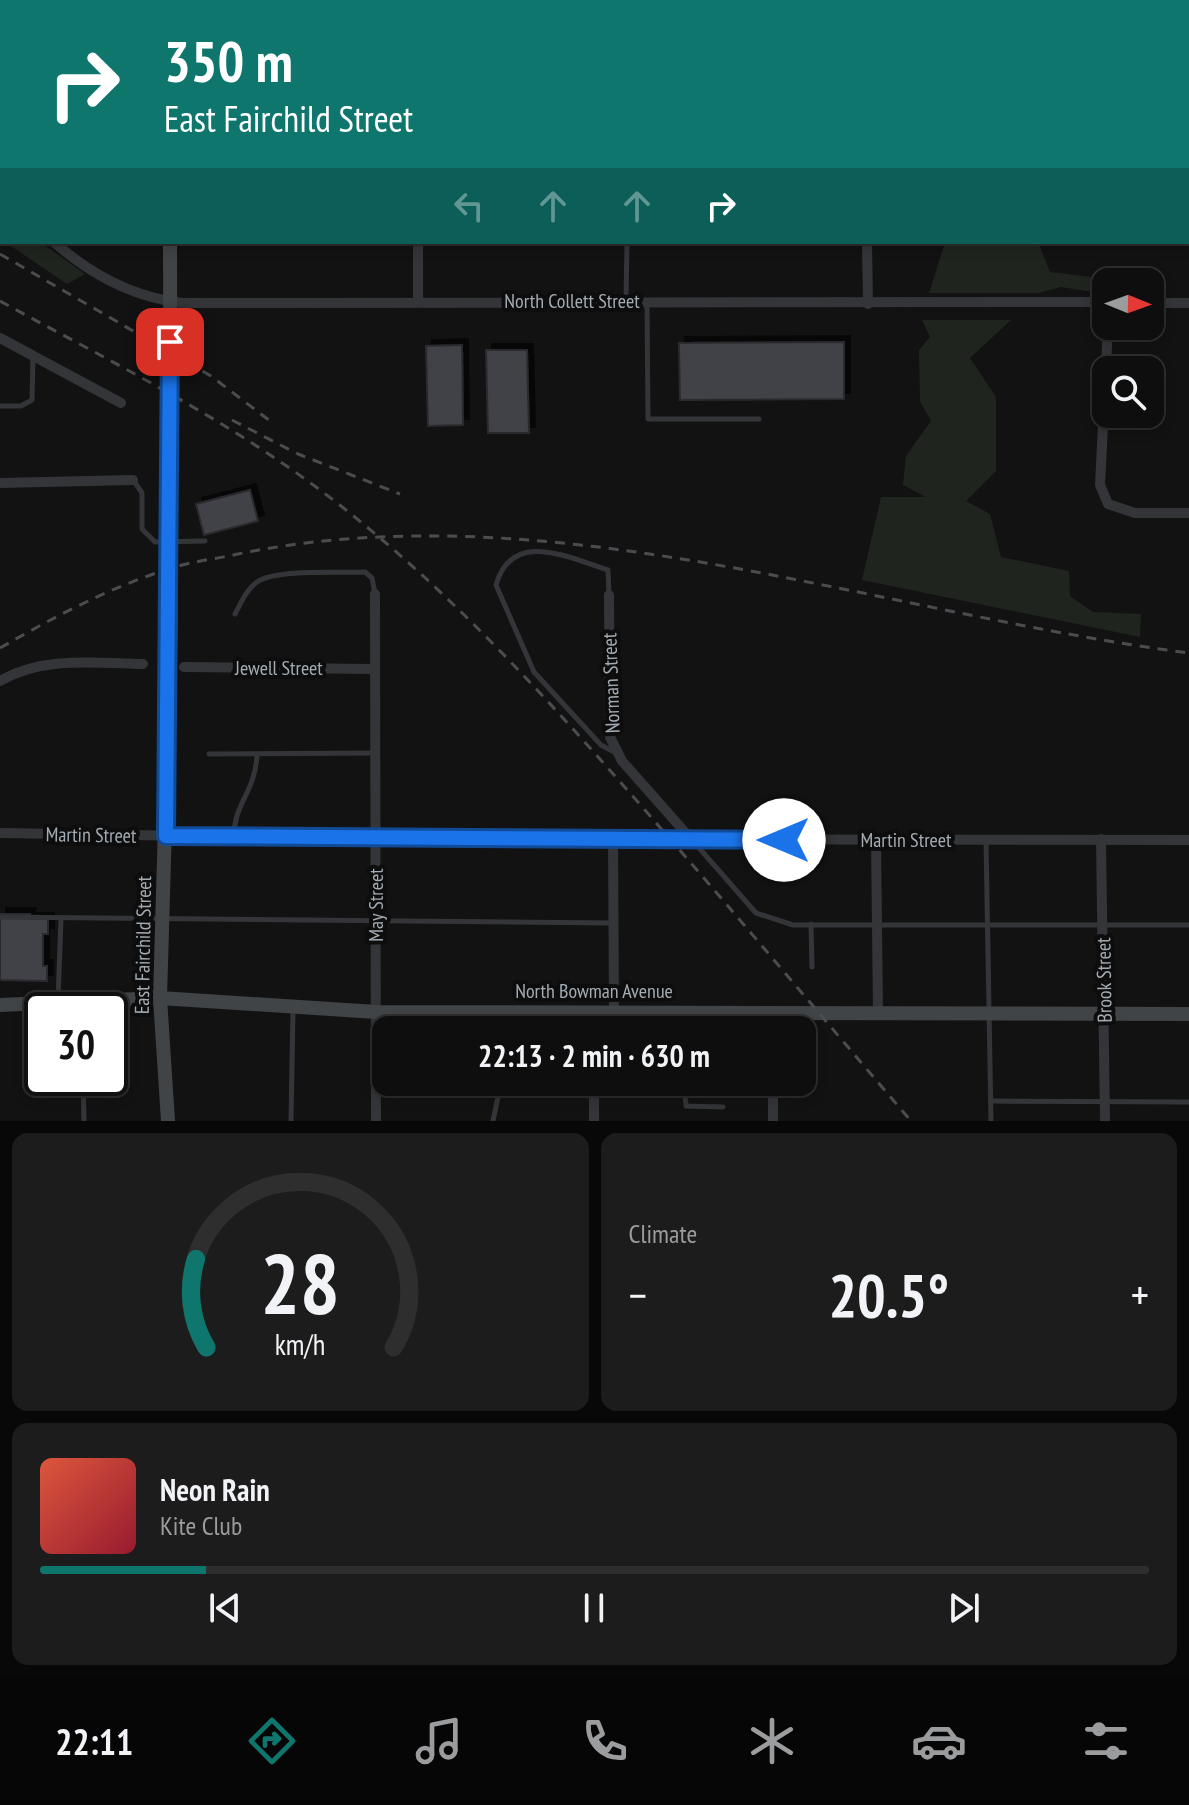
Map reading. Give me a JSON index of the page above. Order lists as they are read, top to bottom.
{
  "streets": {
    "street": [
      "North Collett Street",
      "Jewell Street",
      "Norman Street",
      "Martin Street",
      "May Street",
      "East Fairchild Street",
      "Brook Street",
      "North Bowman Avenue"
    ]
  },
  "crossings": [
    ["Jewell Street", "May Street"],
    ["Norman Street", "Martin Street"],
    ["Martin Street", "May Street"],
    ["Martin Street", "East Fairchild Street"],
    ["Martin Street", "Brook Street"],
    ["May Street", "North Bowman Avenue"],
    ["East Fairchild Street", "North Bowman Avenue"],
    ["Brook Street", "North Bowman Avenue"]
  ],
  "north": "right",
  "page": {
    "turn": ["350 m", "East Fairchild Street"],
    "limit": "30",
    "trip": "22:13 · 2 min · 630 m",
    "tile": "Climate",
    "heat": ["−", "20.5°", "+"],
    "song": ["Neon Rain", "Kite Club"],
    "tabs": "22:11",
    "gauge": ["28", "km/h"]
  }
}
